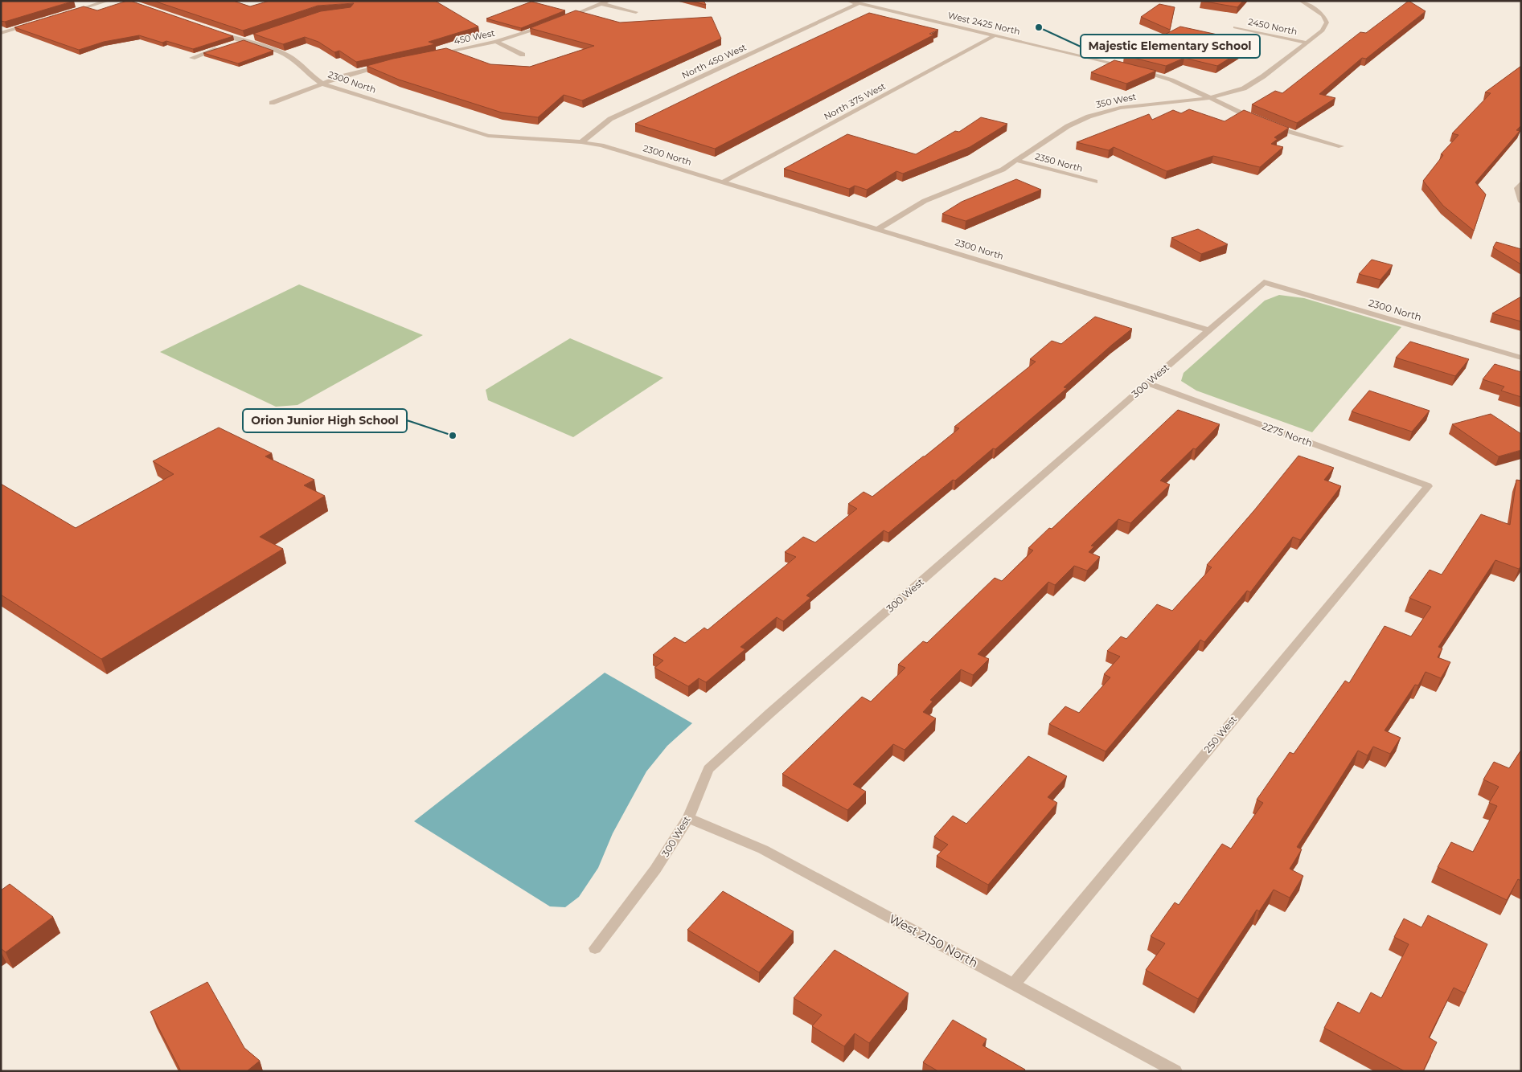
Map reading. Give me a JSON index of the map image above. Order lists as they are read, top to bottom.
{
  "streets": {
    "street": [
      "West 2425 North",
      "2450 North",
      "450 West",
      "North 450 West",
      "2300 North",
      "350 West",
      "North 375 West",
      "2350 North",
      "300 West",
      "2275 North",
      "250 West",
      "West 2150 North"
    ]
  },
  "crossings": [
    ["West 2425 North", "North 450 West"],
    ["West 2425 North", "North 375 West"],
    ["2450 North", "350 West"],
    ["North 450 West", "2300 North"],
    ["2300 North", "350 West"],
    ["2300 North", "North 375 West"],
    ["2300 North", "300 West"],
    ["350 West", "2350 North"],
    ["300 West", "2275 North"],
    ["300 West", "West 2150 North"],
    ["2275 North", "250 West"],
    ["250 West", "West 2150 North"]
  ],
  "places": ["Majestic Elementary School", "Orion Junior High School"]
}
